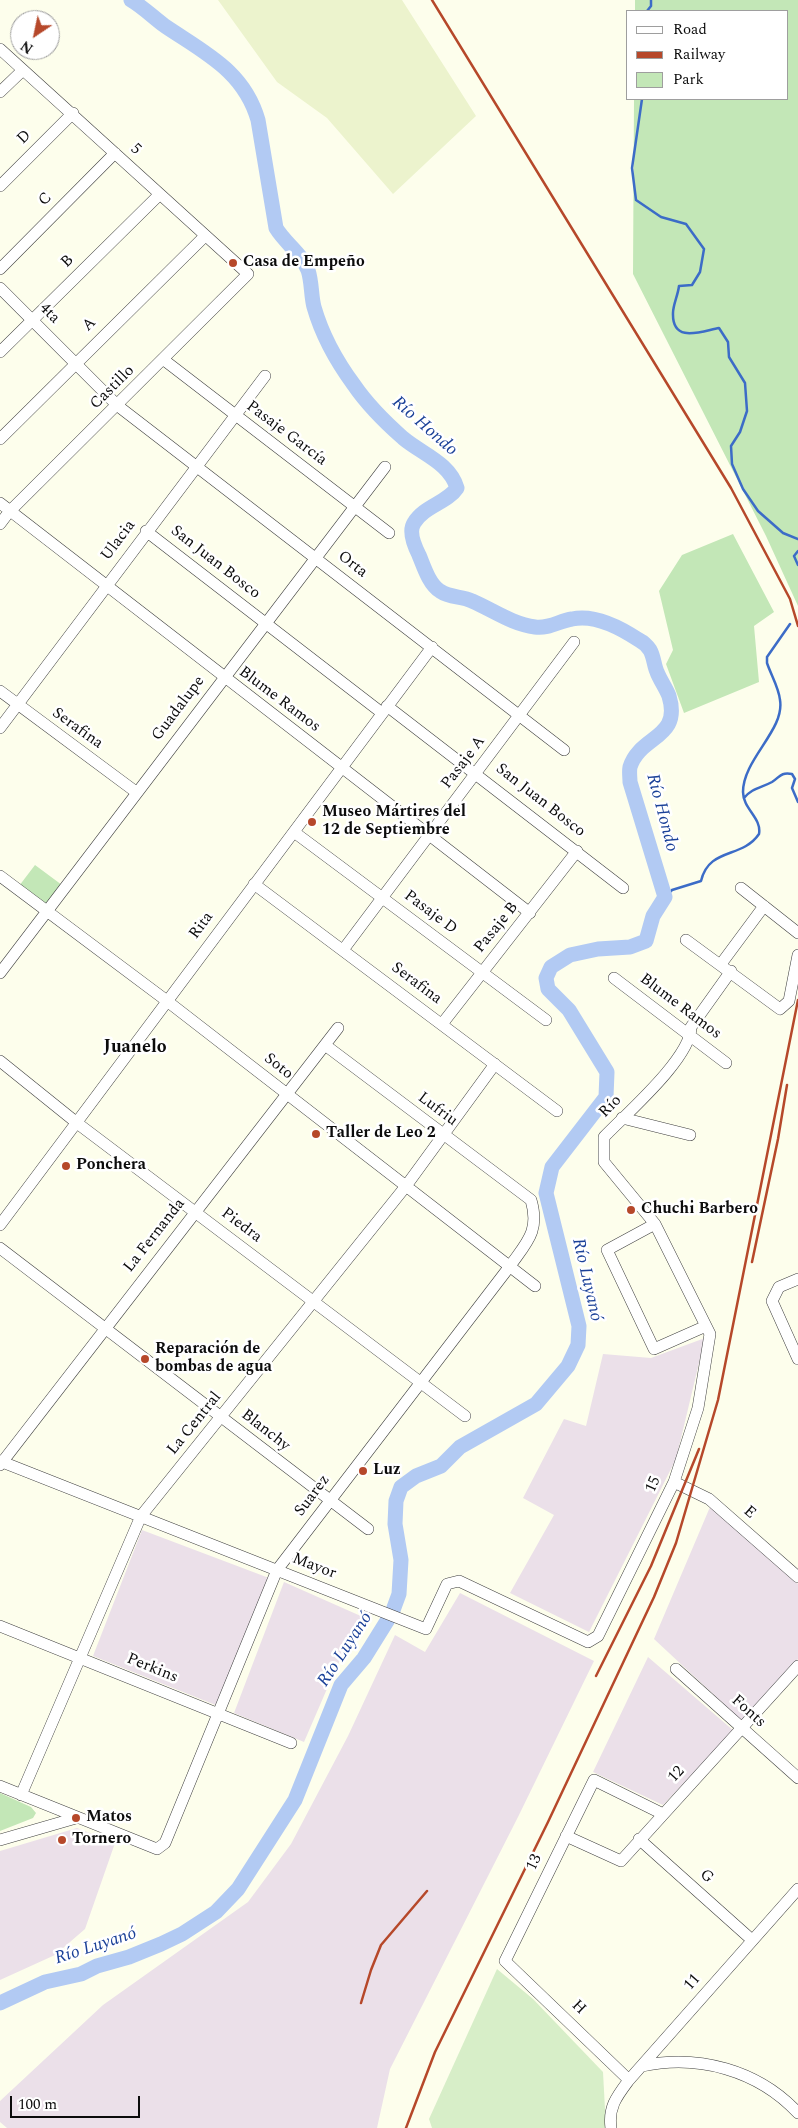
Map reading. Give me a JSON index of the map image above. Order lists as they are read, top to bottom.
{
  "streets": {
    "street": [
      "D",
      "5",
      "C",
      "B",
      "4ta",
      "A",
      "Castillo",
      "Pasaje García",
      "Ulacia",
      "San Juan Bosco",
      "Orta",
      "Blume Ramos",
      "Guadalupe",
      "Serafina",
      "Pasaje A",
      "Pasaje D",
      "Rita",
      "Pasaje B",
      "Soto",
      "Río",
      "Lufriu",
      "Piedra",
      "La Fernanda",
      "La Central",
      "Blanchy",
      "15",
      "Suarez",
      "E",
      "Mayor",
      "Perkins",
      "Fonts",
      "12",
      "13",
      "G",
      "11",
      "H"
    ]
  },
  "crossings": [
    ["D", "5"],
    ["5", "C"],
    ["5", "B"],
    ["5", "A"],
    ["5", "Castillo"],
    ["B", "4ta"],
    ["4ta", "A"],
    ["4ta", "Castillo"],
    ["4ta", "Orta"],
    ["Castillo", "Pasaje García"],
    ["Castillo", "Orta"],
    ["Castillo", "Blume Ramos"],
    ["Pasaje García", "Ulacia"],
    ["Pasaje García", "Guadalupe"],
    ["Ulacia", "San Juan Bosco"],
    ["Ulacia", "Orta"],
    ["Ulacia", "Blume Ramos"],
    ["Ulacia", "Serafina"],
    ["San Juan Bosco", "Guadalupe"],
    ["San Juan Bosco", "Pasaje A"],
    ["San Juan Bosco", "Rita"],
    ["San Juan Bosco", "Pasaje B"],
    ["Orta", "Guadalupe"],
    ["Orta", "Pasaje A"],
    ["Orta", "Rita"],
    ["Blume Ramos", "Guadalupe"],
    ["Blume Ramos", "Pasaje A"],
    ["Blume Ramos", "Rita"],
    ["Blume Ramos", "Pasaje B"],
    ["Blume Ramos", "Río"],
    ["Guadalupe", "Serafina"],
    ["Guadalupe", "Soto"],
    ["Serafina", "Pasaje A"],
    ["Serafina", "Rita"],
    ["Serafina", "Pasaje B"],
    ["Serafina", "La Central"],
    ["Pasaje A", "Pasaje D"],
    ["Pasaje D", "Rita"],
    ["Pasaje D", "Pasaje B"],
    ["Rita", "Soto"],
    ["Rita", "Piedra"],
    ["Soto", "La Fernanda"],
    ["Soto", "La Central"],
    ["Soto", "Suarez"],
    ["Río", "15"],
    ["Lufriu", "La Fernanda"],
    ["Lufriu", "La Central"],
    ["Lufriu", "Suarez"],
    ["Piedra", "La Fernanda"],
    ["Piedra", "La Central"],
    ["Piedra", "Suarez"],
    ["La Fernanda", "Blanchy"],
    ["La Fernanda", "Mayor"],
    ["La Central", "Blanchy"],
    ["La Central", "Mayor"],
    ["La Central", "Perkins"],
    ["Blanchy", "Suarez"],
    ["15", "E"],
    ["15", "Mayor"],
    ["Suarez", "Mayor"],
    ["Suarez", "Perkins"],
    ["Fonts", "12"],
    ["12", "13"],
    ["12", "G"],
    ["13", "H"],
    ["G", "11"],
    ["11", "H"]
  ],
  "districts": ["Juanelo"],
  "water": ["Río Hondo", "Río Luyanó"],
  "places": [
    "Casa de Empeño",
    "Museo Mártires del 12 de Septiembre",
    "Taller de Leo 2",
    "Ponchera",
    "Chuchi Barbero",
    "Reparación de bombas de agua",
    "Luz",
    "Matos",
    "Tornero"
  ],
  "legend": ["Road", "Railway", "Park"],
  "scale_bar": "100 m",
  "north": "bottom left"
}
